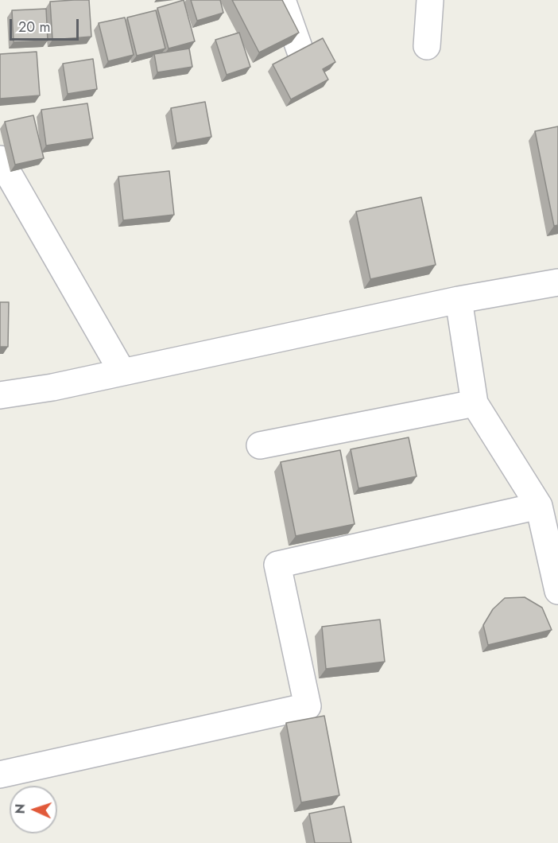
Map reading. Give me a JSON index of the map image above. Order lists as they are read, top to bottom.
{
  "scale_bar": "20 m",
  "north": "left"
}
